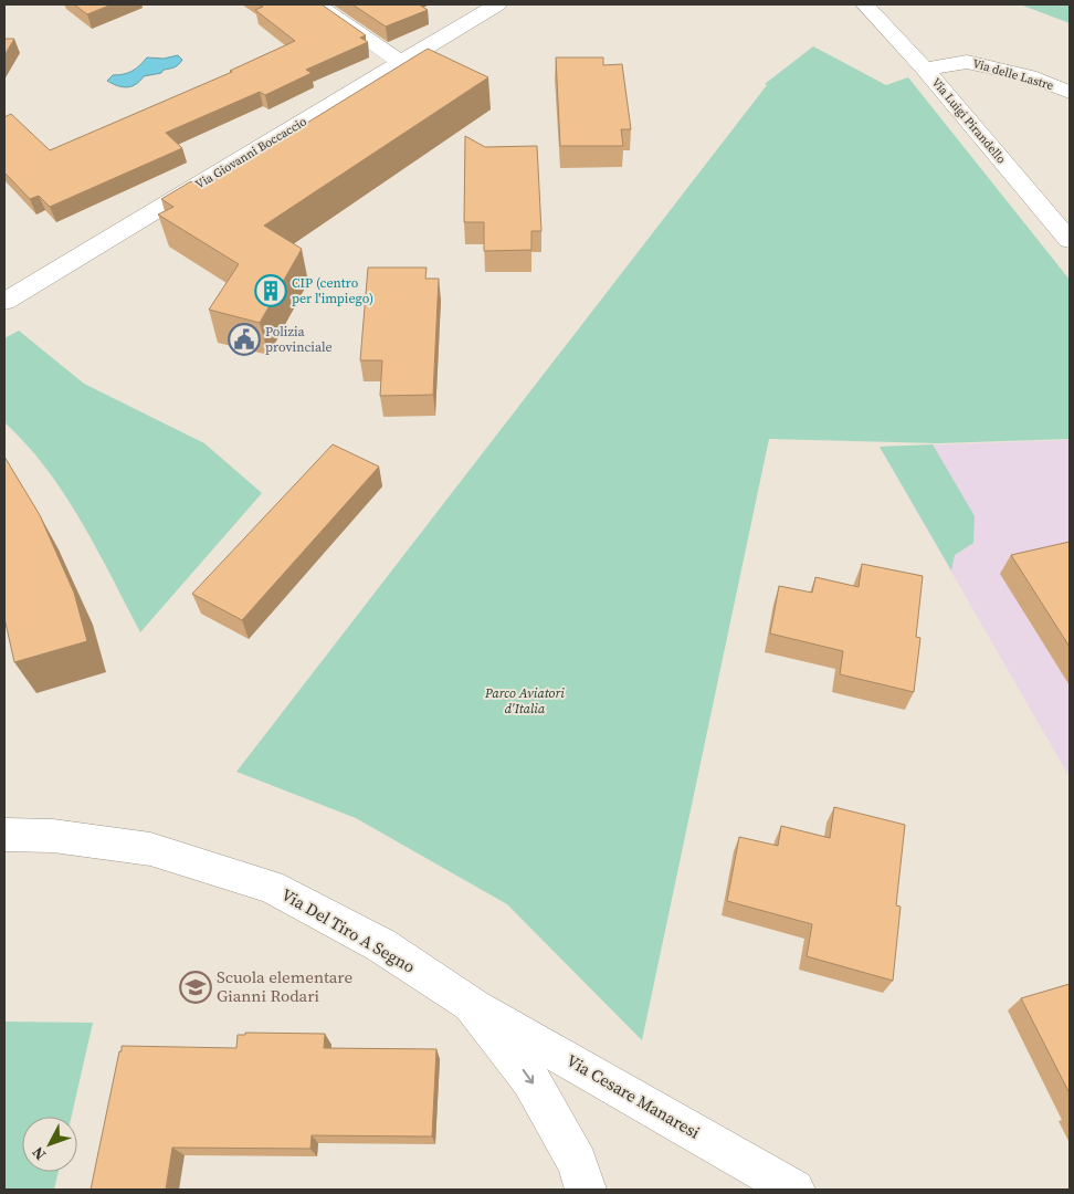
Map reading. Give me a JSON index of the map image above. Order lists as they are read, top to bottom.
{
  "streets": {
    "street": [
      "Via delle Lastre",
      "Via Luigi Pirandello",
      "Via Giovanni Boccaccio",
      "Via Del Tiro A Segno",
      "Via Cesare Manaresi"
    ]
  },
  "crossings": [
    ["Via delle Lastre", "Via Luigi Pirandello"],
    ["Via Del Tiro A Segno", "Via Cesare Manaresi"]
  ],
  "parks": ["Parco Aviatori d'Italia"],
  "places": {
    "building": ["CIP (centro per l'impiego)"],
    "public building": ["Polizia provinciale"],
    "school or university": ["Scuola elementare Gianni Rodari"]
  },
  "north": "bottom left"
}
